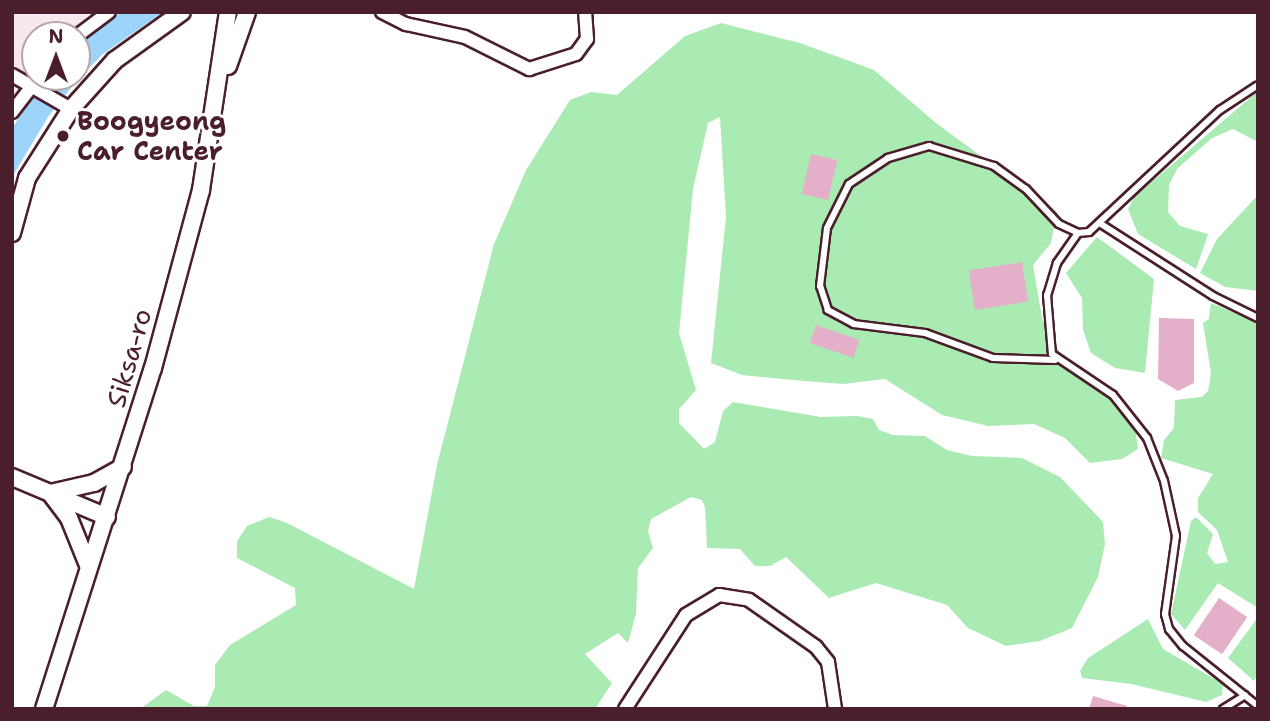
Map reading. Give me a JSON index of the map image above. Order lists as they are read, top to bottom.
{
  "streets": {
    "street": ["Siksa-ro"]
  },
  "places": ["Boogyeong Car Center"],
  "north": "top"
}
